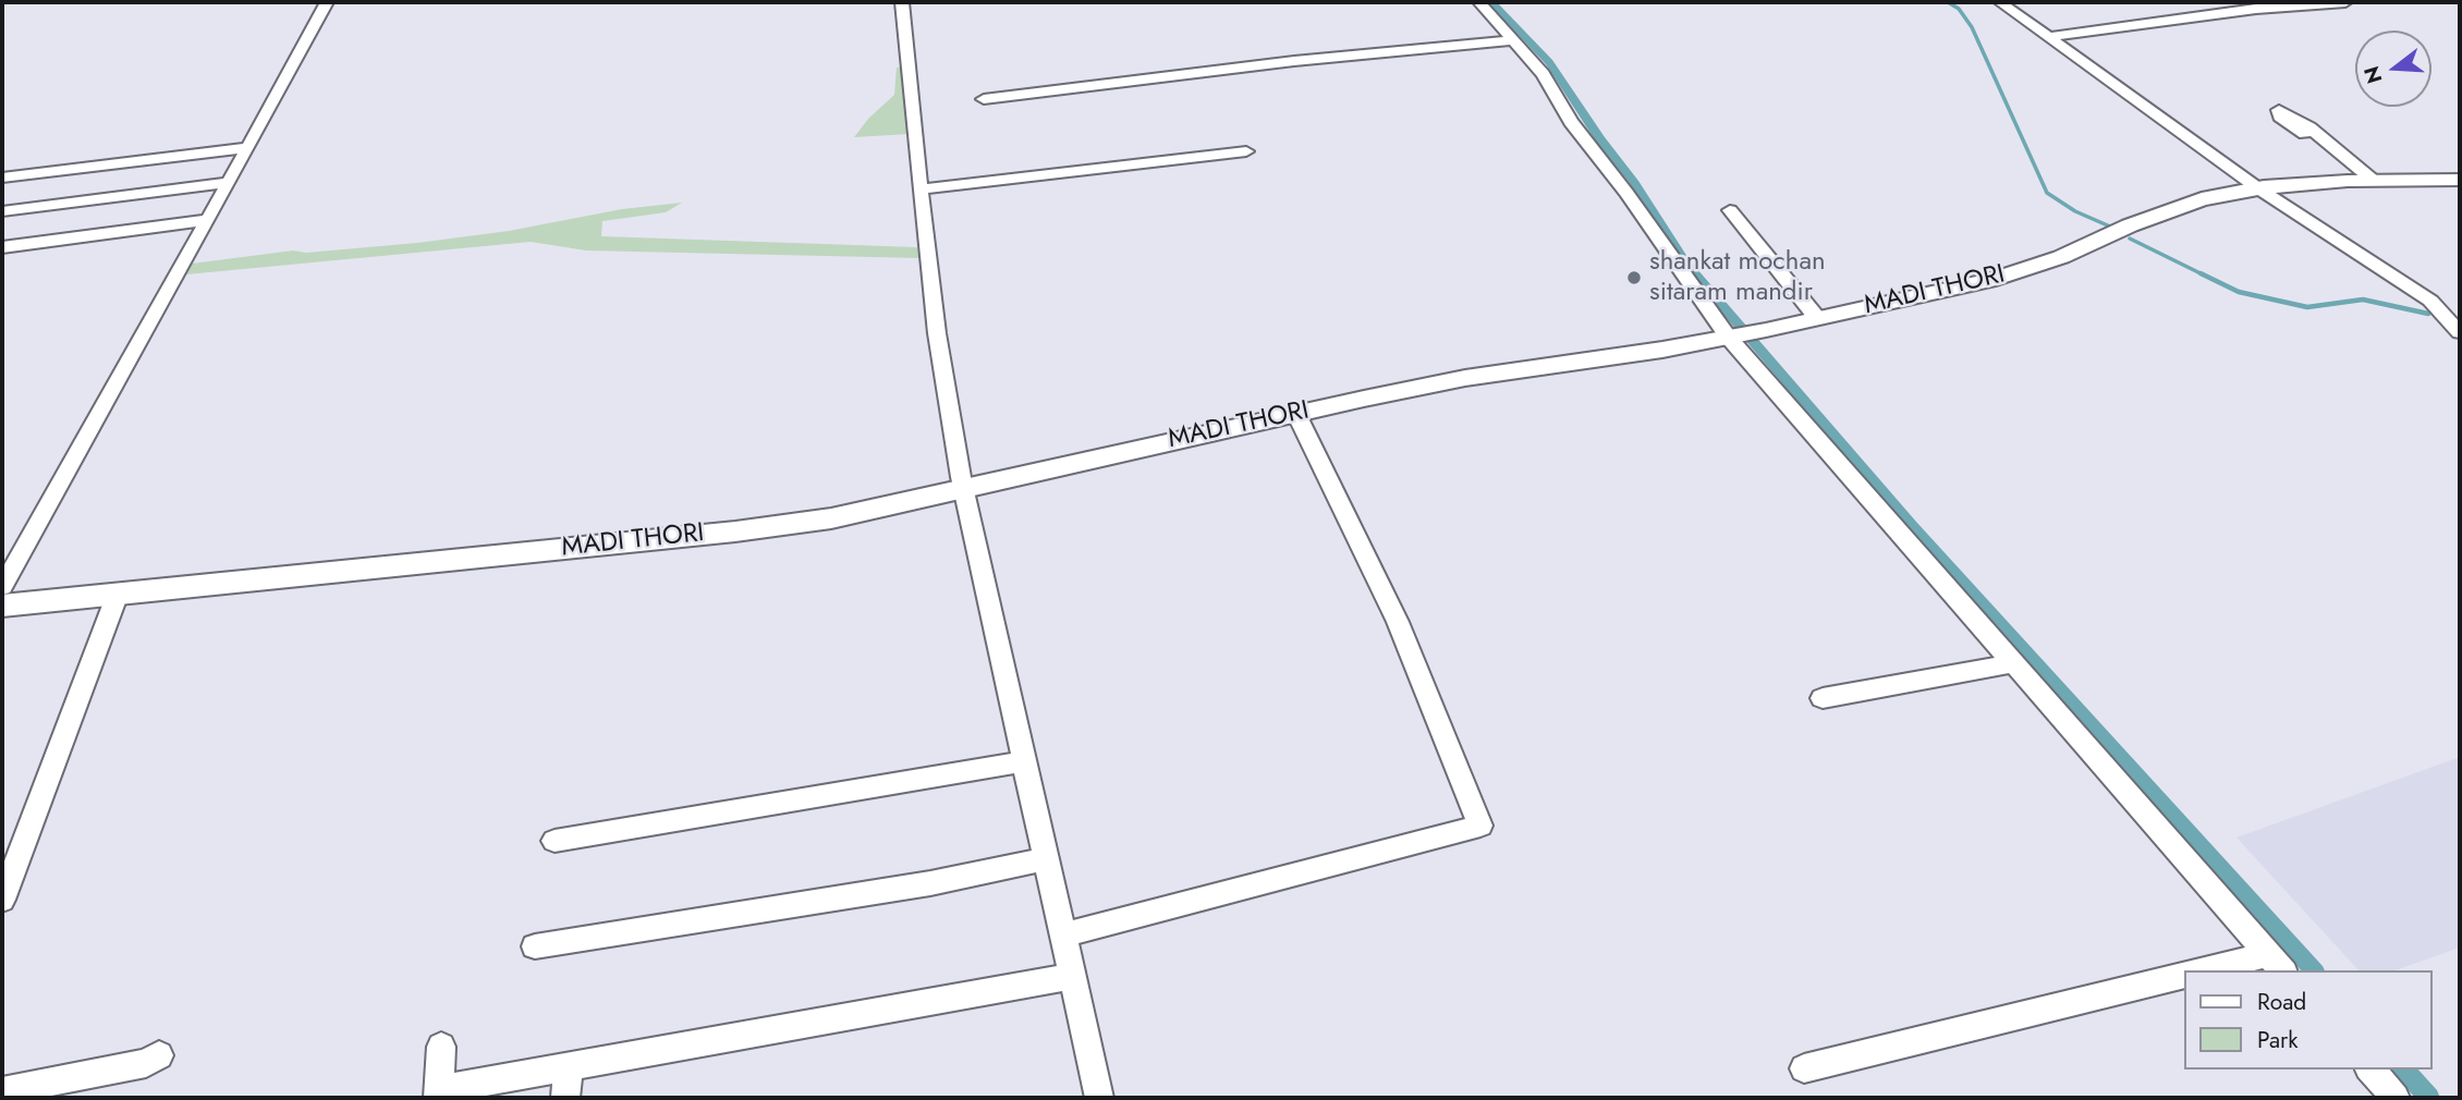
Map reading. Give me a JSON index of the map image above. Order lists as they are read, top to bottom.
{
  "streets": {
    "main road": ["MADI THORI"]
  },
  "places": ["shankat mochan sitaram mandir"],
  "legend": ["Road", "Park"],
  "north": "left"
}
